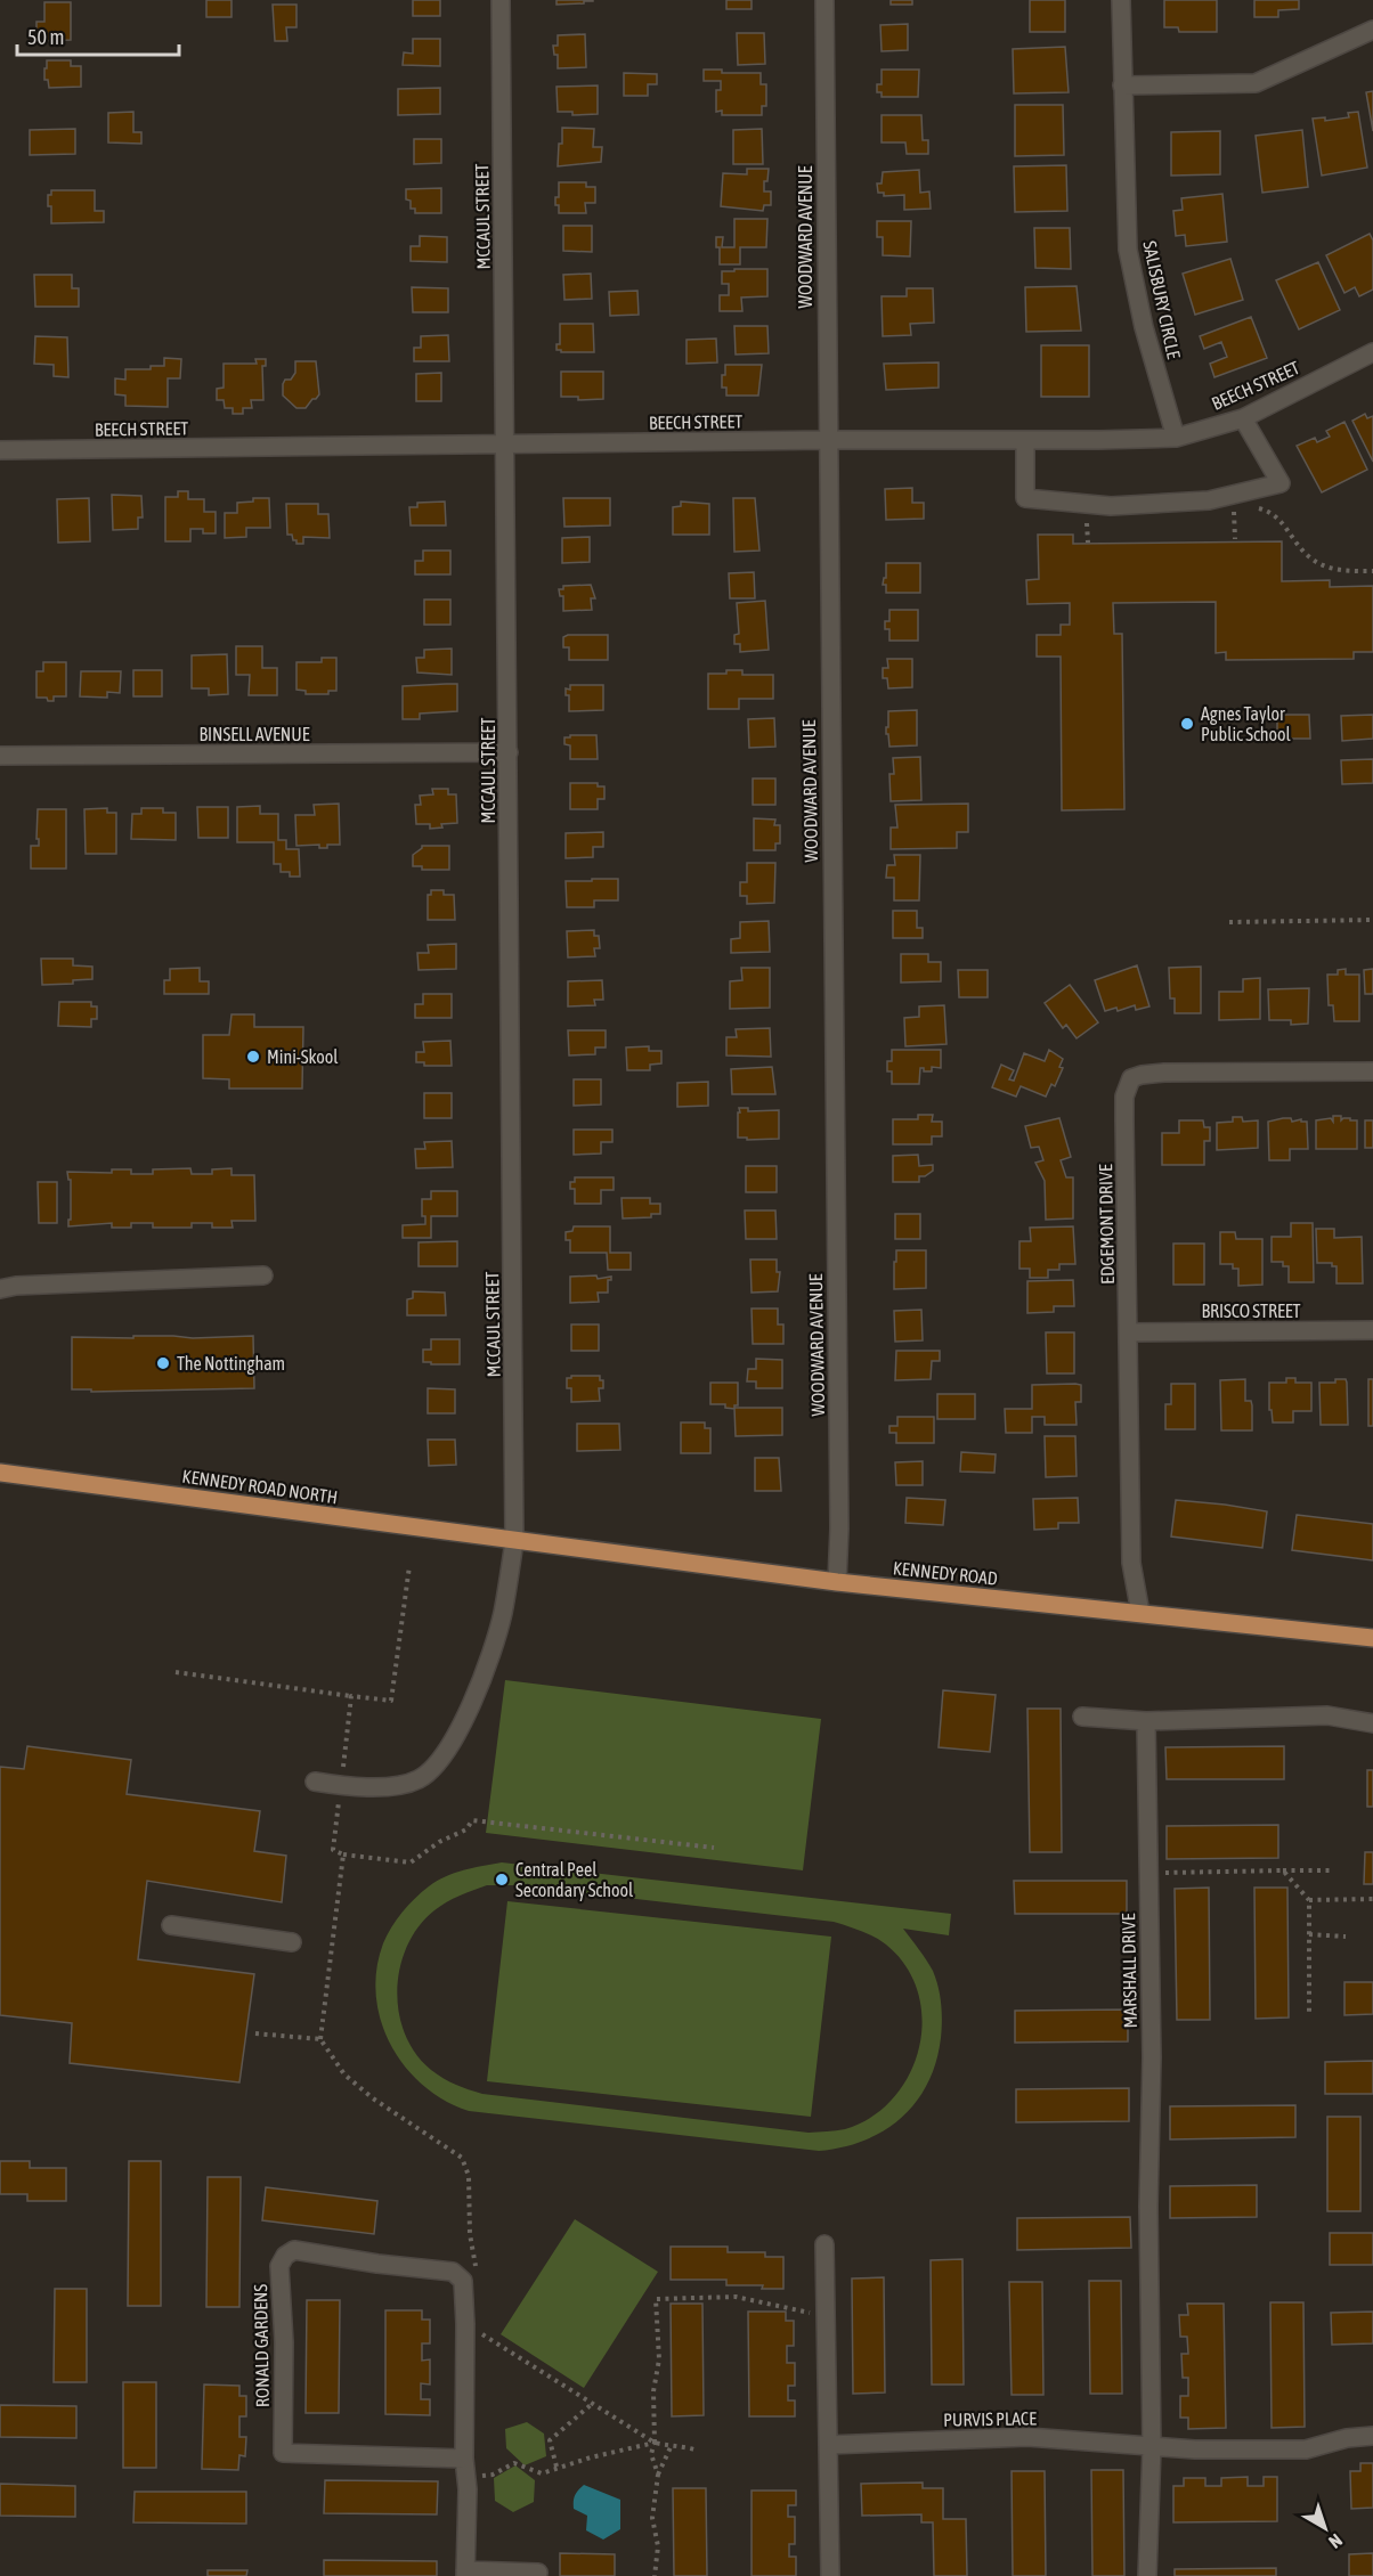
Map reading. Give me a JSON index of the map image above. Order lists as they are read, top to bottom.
{
  "streets": {
    "main road": ["KENNEDY ROAD NORTH", "KENNEDY ROAD"],
    "street": [
      "MCCAUL STREET",
      "WOODWARD AVENUE",
      "SALISBURY CIRCLE",
      "BEECH STREET",
      "BINSELL AVENUE",
      "EDGEMONT DRIVE",
      "BRISCO STREET",
      "MARSHALL DRIVE",
      "RONALD GARDENS",
      "PURVIS PLACE"
    ]
  },
  "crossings": [
    ["MCCAUL STREET", "BEECH STREET"],
    ["MCCAUL STREET", "BINSELL AVENUE"],
    ["MCCAUL STREET", "KENNEDY ROAD NORTH"],
    ["MCCAUL STREET", "KENNEDY ROAD"],
    ["WOODWARD AVENUE", "BEECH STREET"],
    ["WOODWARD AVENUE", "KENNEDY ROAD"],
    ["SALISBURY CIRCLE", "BEECH STREET"],
    ["EDGEMONT DRIVE", "BRISCO STREET"],
    ["EDGEMONT DRIVE", "KENNEDY ROAD"],
    ["KENNEDY ROAD NORTH", "KENNEDY ROAD"],
    ["MARSHALL DRIVE", "PURVIS PLACE"]
  ],
  "places": [
    "Agnes Taylor Public School",
    "Mini-Skool",
    "The Nottingham",
    "Central Peel Secondary School"
  ],
  "scale_bar": "50 m",
  "north": "bottom right"
}
